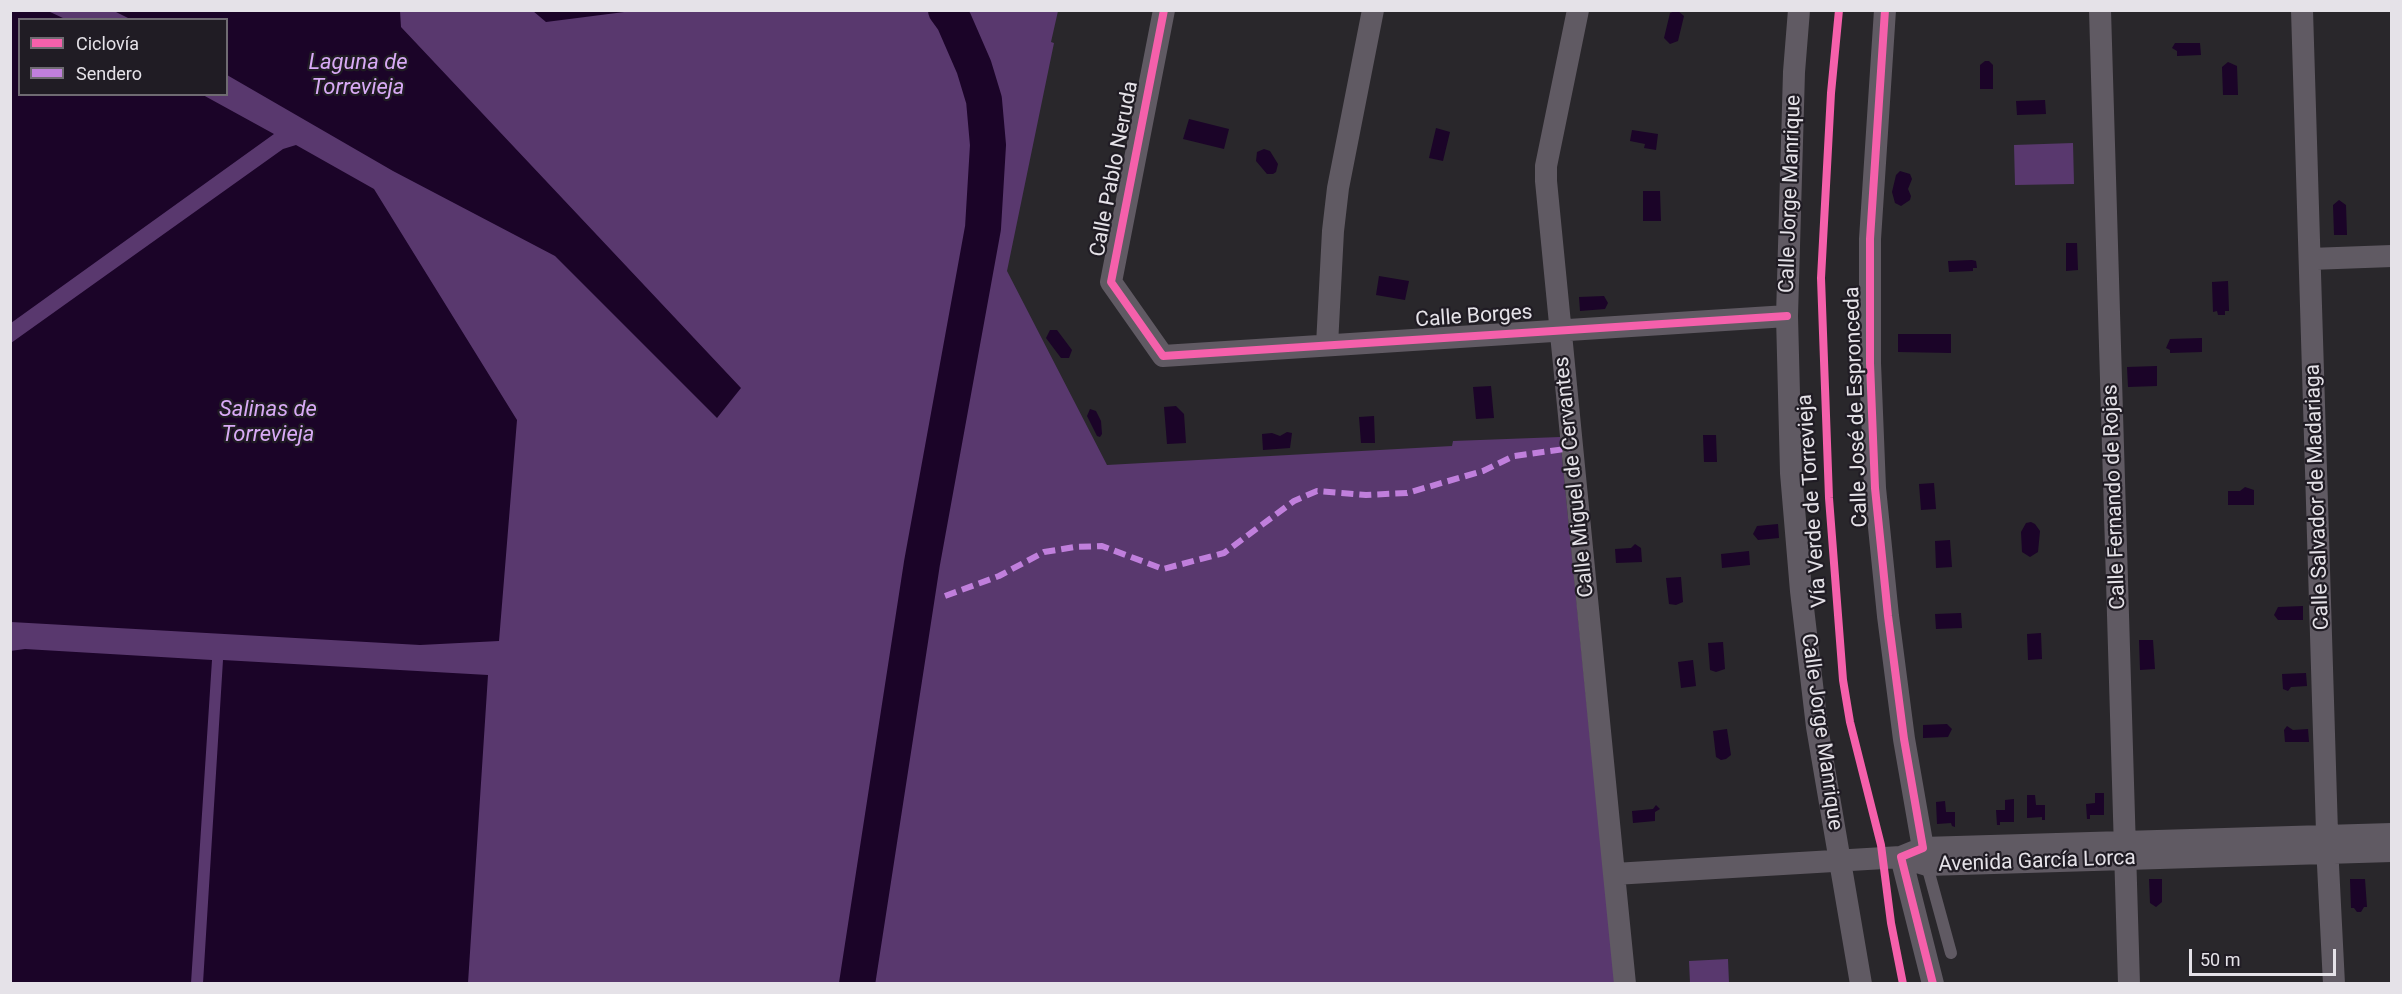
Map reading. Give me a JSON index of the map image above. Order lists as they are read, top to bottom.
{
  "streets": {
    "street": [
      "Calle Pablo Neruda",
      "Calle Jorge Manrique",
      "Calle Borges",
      "Calle José de Espronceda",
      "Calle Miguel de Cervantes",
      "Calle Fernando de Rojas",
      "Calle Salvador de Madariaga",
      "Avenida García Lorca"
    ],
    "cycle path": ["Vía Verde de Torrevieja"]
  },
  "crossings": [
    ["Calle Pablo Neruda", "Calle Borges"],
    ["Calle Jorge Manrique", "Calle Borges"],
    ["Calle Jorge Manrique", "Avenida García Lorca"],
    ["Calle Borges", "Calle Miguel de Cervantes"],
    ["Calle José de Espronceda", "Avenida García Lorca"],
    ["Calle Miguel de Cervantes", "Avenida García Lorca"],
    ["Calle Fernando de Rojas", "Avenida García Lorca"],
    ["Calle Salvador de Madariaga", "Avenida García Lorca"]
  ],
  "water": ["Laguna de Torrevieja", "Salinas de Torrevieja"],
  "legend": ["Ciclovía", "Sendero"],
  "scale_bar": "50 m"
}
